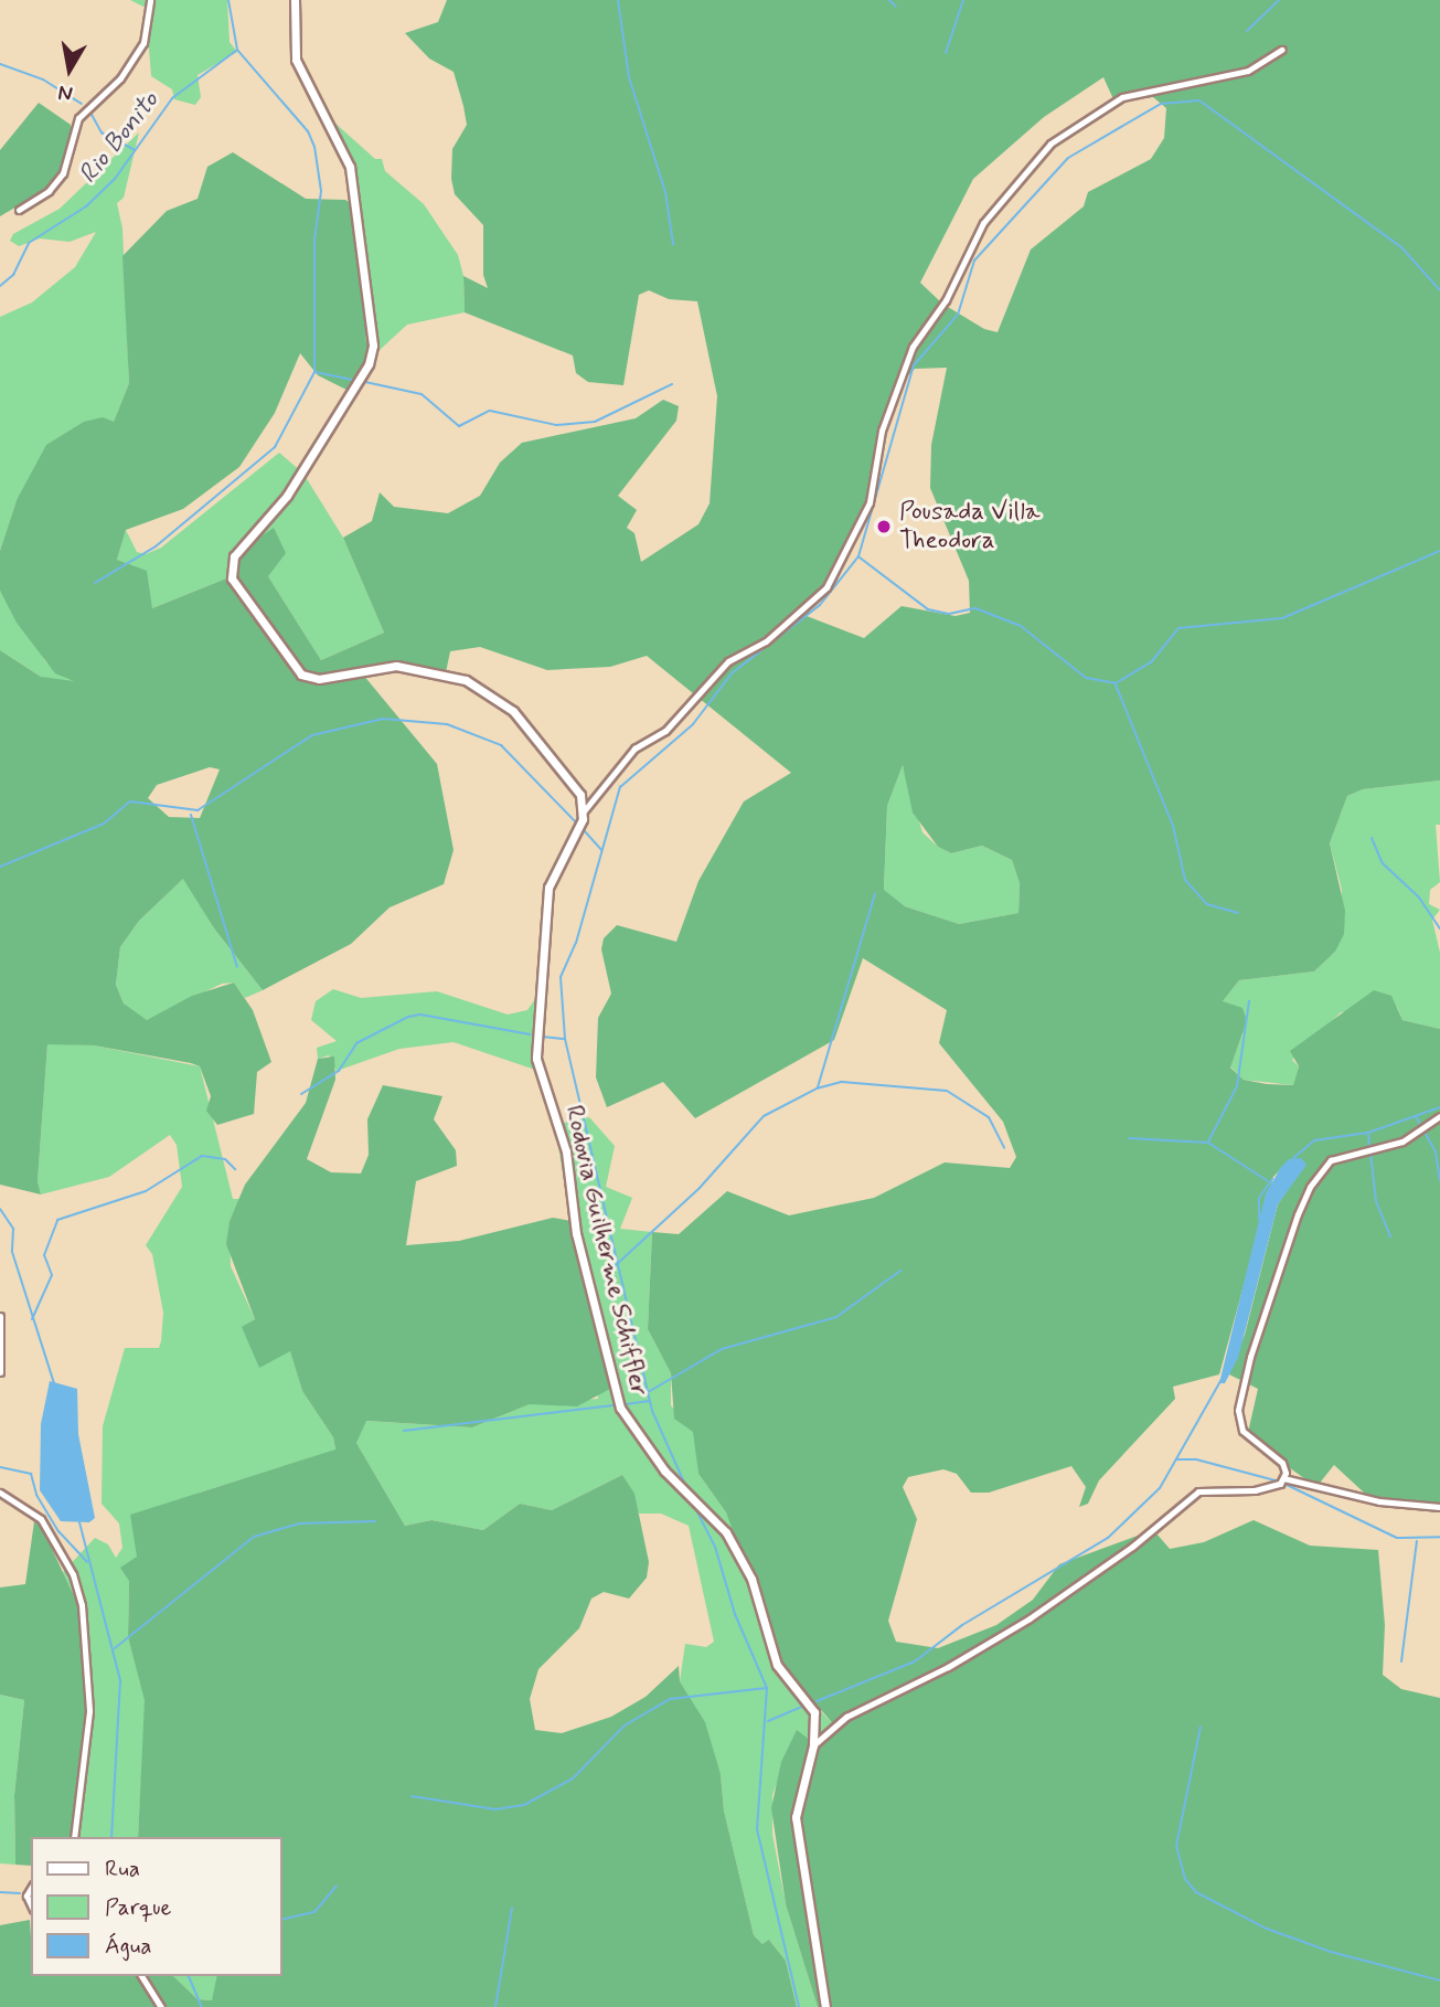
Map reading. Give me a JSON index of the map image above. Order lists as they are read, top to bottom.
{
  "streets": {
    "street": ["Rodovia Guilherme Schiffler"]
  },
  "water": ["Rio Bonito"],
  "places": ["Pousada Villa Theodora"],
  "legend": ["Rua", "Parque", "Água"],
  "north": "bottom"
}
